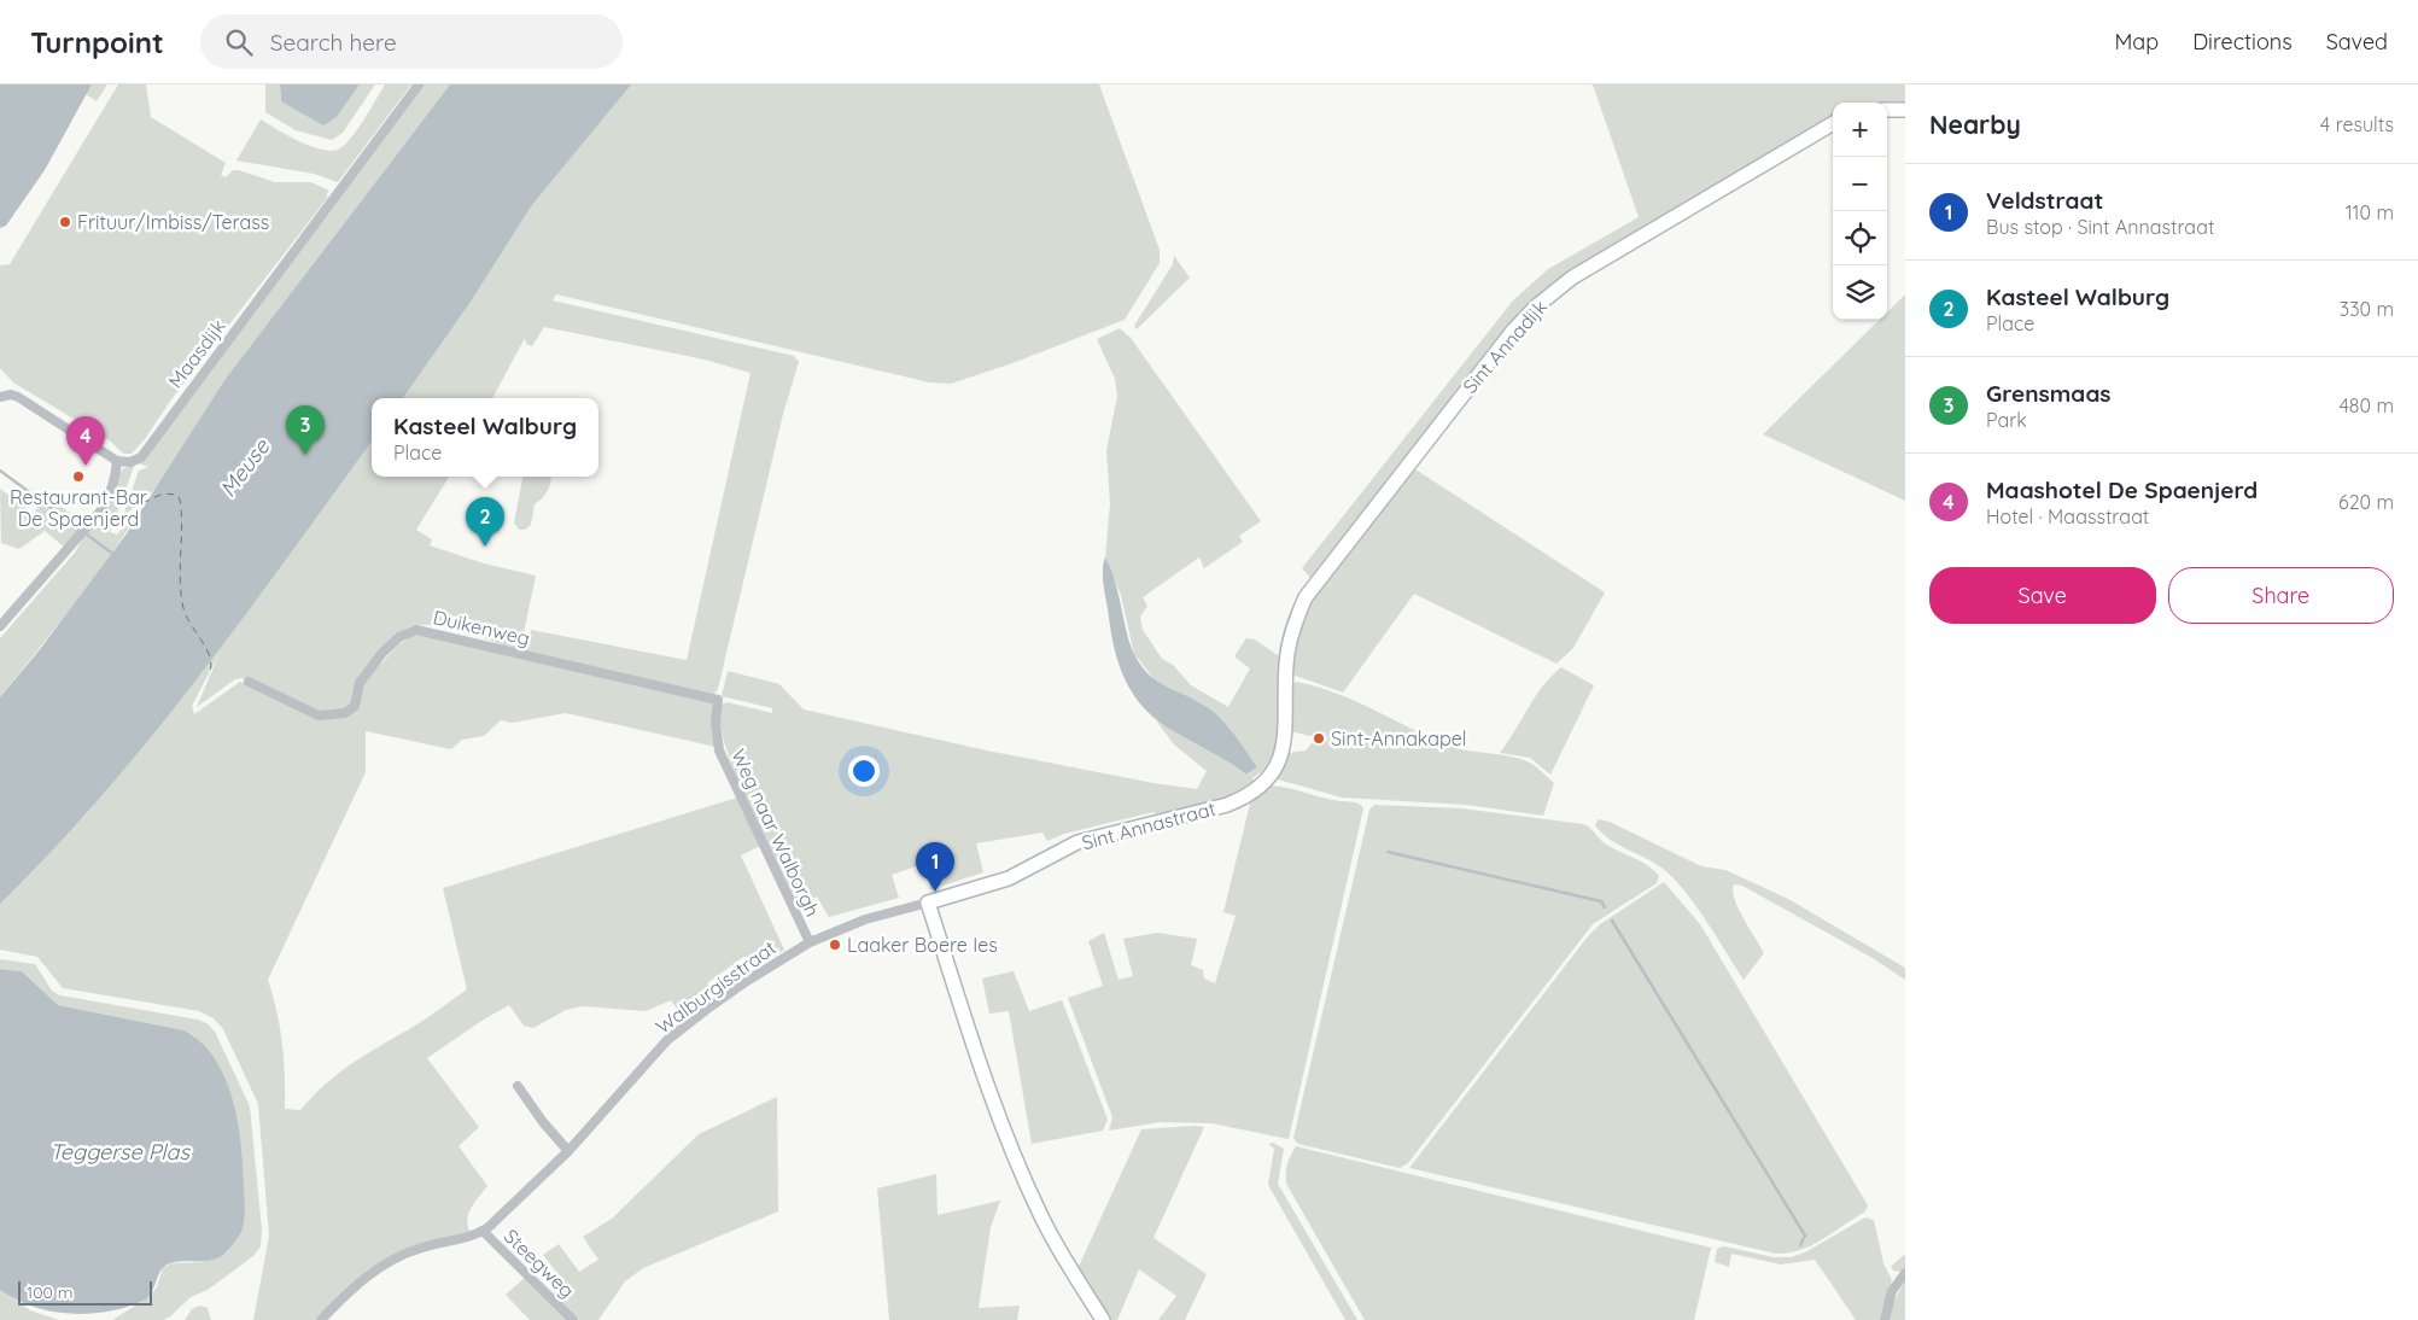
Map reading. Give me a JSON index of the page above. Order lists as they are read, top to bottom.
{
  "streets": {
    "street": [
      "Sint Annadijk",
      "Maasdijk",
      "Duikenweg",
      "Sint Annastraat",
      "Weg naar Walborgh",
      "Walburgisstraat",
      "Steegweg"
    ]
  },
  "crossings": [
    ["Sint Annadijk", "Sint Annastraat"],
    ["Duikenweg", "Weg naar Walborgh"],
    ["Sint Annastraat", "Walburgisstraat"],
    ["Weg naar Walborgh", "Walburgisstraat"],
    ["Walburgisstraat", "Steegweg"]
  ],
  "water": ["Meuse", "Teggerse Plas"],
  "places": [
    "Frituur/Imbiss/Terass",
    "Restaurant-Bar De Spaenjerd",
    "Sint-Annakapel",
    "Laaker Boere Ies"
  ],
  "scale_bar": "100 m",
  "page": {
    "header": "Turnpoint",
    "search": "Search here",
    "nav": ["Map", "Directions", "Saved"],
    "heading": ["Nearby", "4 results"],
    "map_buttons": ["+", "−"],
    "list": [
      {
        "mark": "1",
        "name": "Veldstraat",
        "note": "Bus stop · Sint Annastraat",
        "value": "110 m"
      },
      {
        "mark": "2",
        "name": "Kasteel Walburg",
        "note": "Place",
        "value": "330 m"
      },
      {
        "mark": "3",
        "name": "Grensmaas",
        "note": "Park",
        "value": "480 m"
      },
      {
        "mark": "4",
        "name": "Maashotel De Spaenjerd",
        "note": "Hotel · Maasstraat",
        "value": "620 m"
      }
    ],
    "popup": ["Kasteel Walburg", "Place"],
    "pins": [
      "3",
      "4",
      "2",
      "1"
    ],
    "buttons": ["Save", "Share"],
    "scale": "100 m"
  }
}
